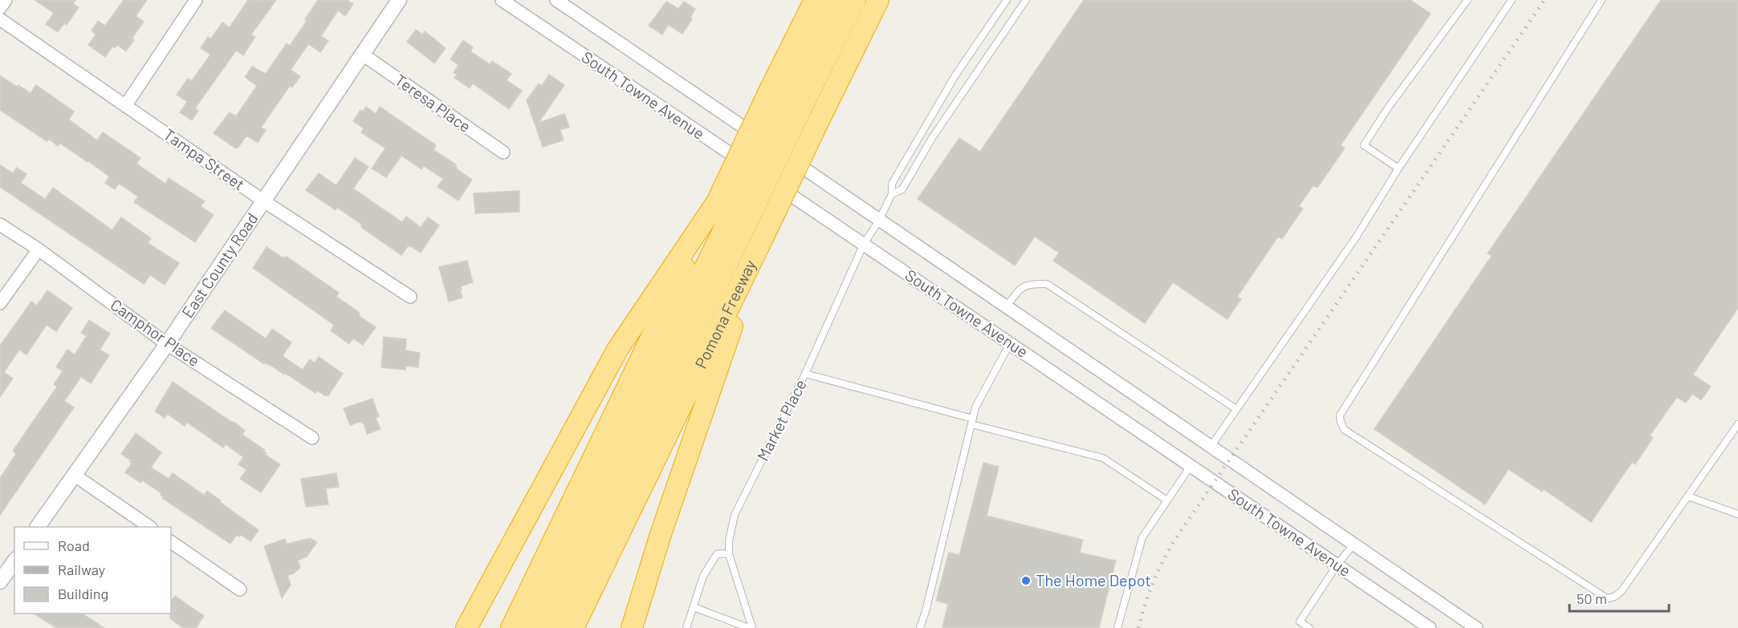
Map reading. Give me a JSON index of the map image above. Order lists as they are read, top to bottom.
{
  "streets": {
    "highway": ["Pomona Freeway"],
    "street": [
      "South Towne Avenue",
      "Teresa Place",
      "Tampa Street",
      "East County Road",
      "Camphor Place"
    ],
    "lane": ["Market Place"]
  },
  "crossings": [
    ["South Towne Avenue", "Market Place"],
    ["Teresa Place", "East County Road"],
    ["Tampa Street", "East County Road"],
    ["East County Road", "Camphor Place"]
  ],
  "places": ["The Home Depot"],
  "legend": ["Road", "Railway", "Building"],
  "scale_bar": "50 m"
}
